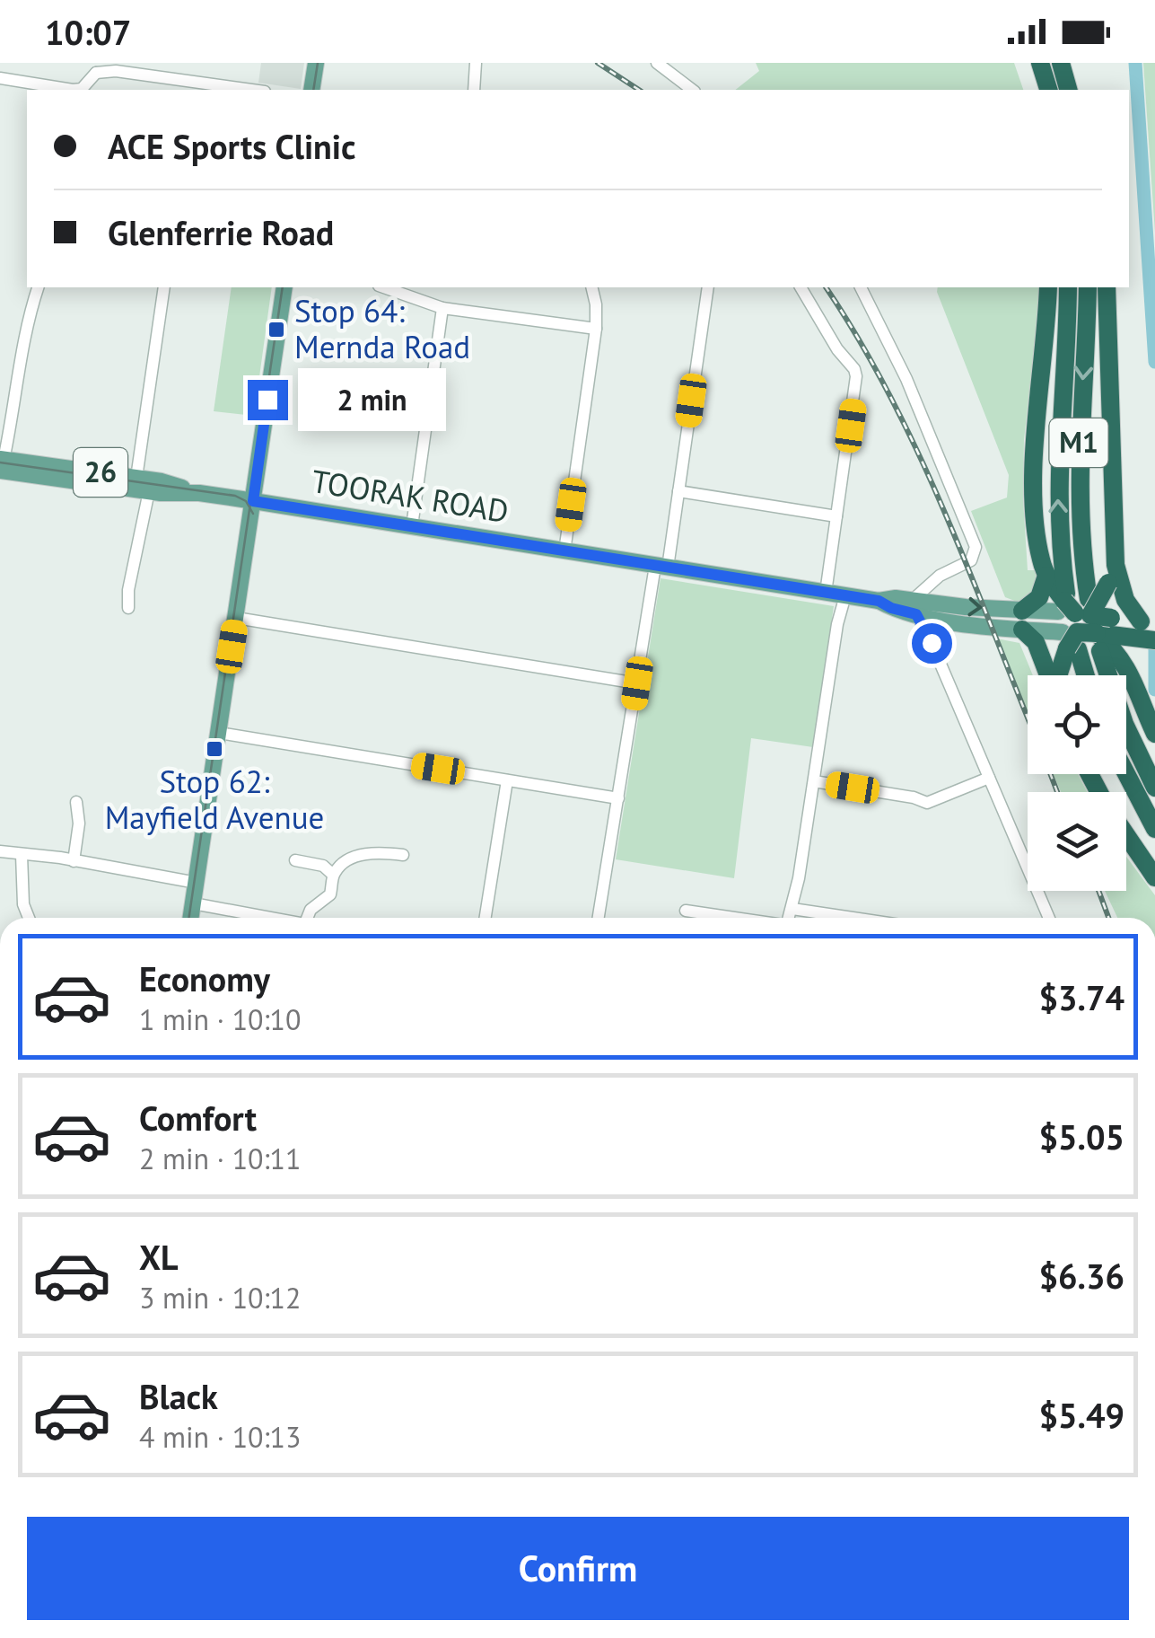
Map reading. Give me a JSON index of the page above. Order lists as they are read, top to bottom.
{
  "streets": {
    "highway": ["M1", "26", "TOORAK ROAD"]
  },
  "crossings": [
    ["M1", "TOORAK ROAD"]
  ],
  "places": {
    "transit": ["Stop 64: Mernda Road", "Stop 62: Mayfield Avenue"]
  },
  "page": {
    "status": "10:07",
    "banner": ["ACE Sports Clinic", "Glenferrie Road"],
    "bubble": "2 min",
    "list": [
      {
        "name": "Economy",
        "note": "1 min · 10:10",
        "value": "$3.74"
      },
      {
        "name": "Comfort",
        "note": "2 min · 10:11",
        "value": "$5.05"
      },
      {
        "name": "XL",
        "note": "3 min · 10:12",
        "value": "$6.36"
      },
      {
        "name": "Black",
        "note": "4 min · 10:13",
        "value": "$5.49"
      }
    ],
    "buttons": "Confirm"
  }
}
